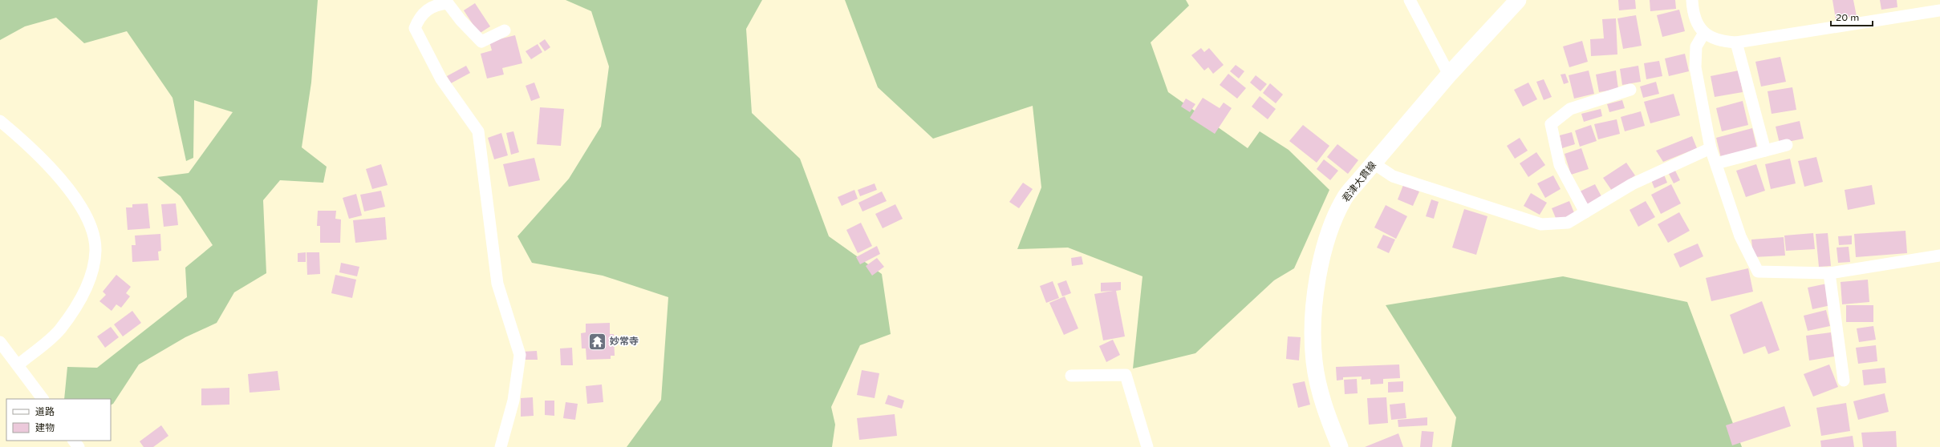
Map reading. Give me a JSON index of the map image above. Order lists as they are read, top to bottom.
{
  "streets": {
    "main road": ["君津大貫線"]
  },
  "places": {
    "temple": ["妙常寺"]
  },
  "legend": ["道路", "建物"],
  "scale_bar": "20 m"
}
